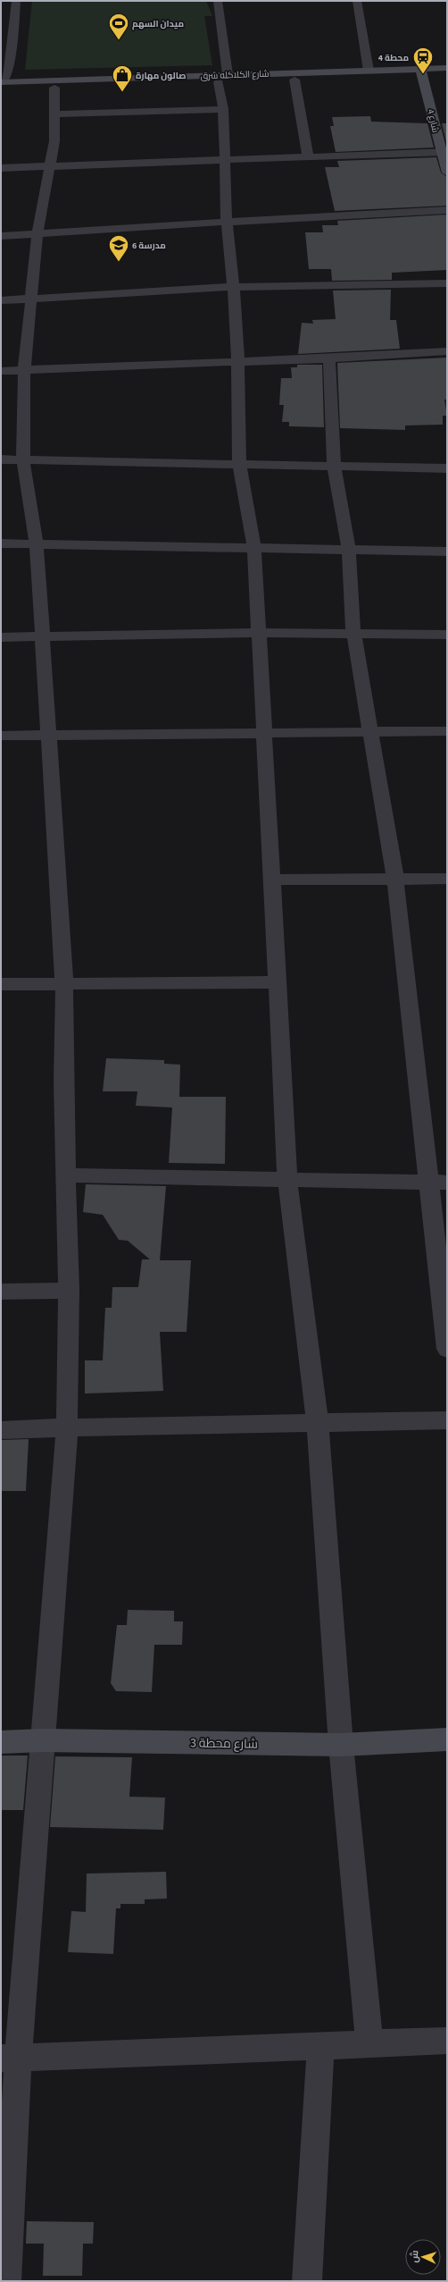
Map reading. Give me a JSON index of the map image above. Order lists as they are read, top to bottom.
{
  "streets": {
    "street": ["شارع الكلاكله شرق", "شارع 4", "شارع محطة 3"]
  },
  "crossings": [
    ["شارع الكلاكله شرق", "شارع 4"]
  ],
  "places": {
    "sports": ["ميدان السهم"],
    "station": ["محطة 4"],
    "shop": ["صالون مهارة"],
    "school or university": ["مدرسة 6"]
  },
  "north": "left"
}
